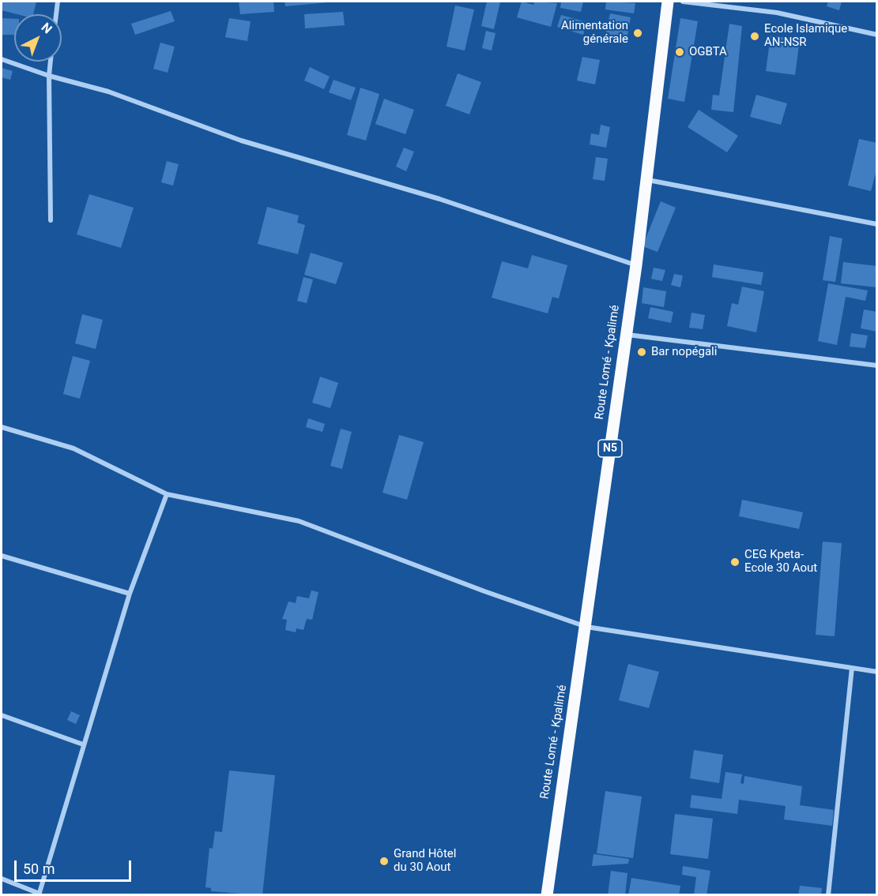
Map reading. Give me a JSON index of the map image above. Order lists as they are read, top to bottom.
{
  "streets": {
    "main road": ["Route Lomé - Kpalimé", "N5"]
  },
  "places": [
    "Alimentation générale",
    "Ecole Islamique AN-NSR",
    "OGBTA",
    "Bar nopégali",
    "CEG Kpeta- Ecole 30 Aout",
    "Grand Hôtel du 30 Aout"
  ],
  "scale_bar": "50 m",
  "north": "top right"
}
